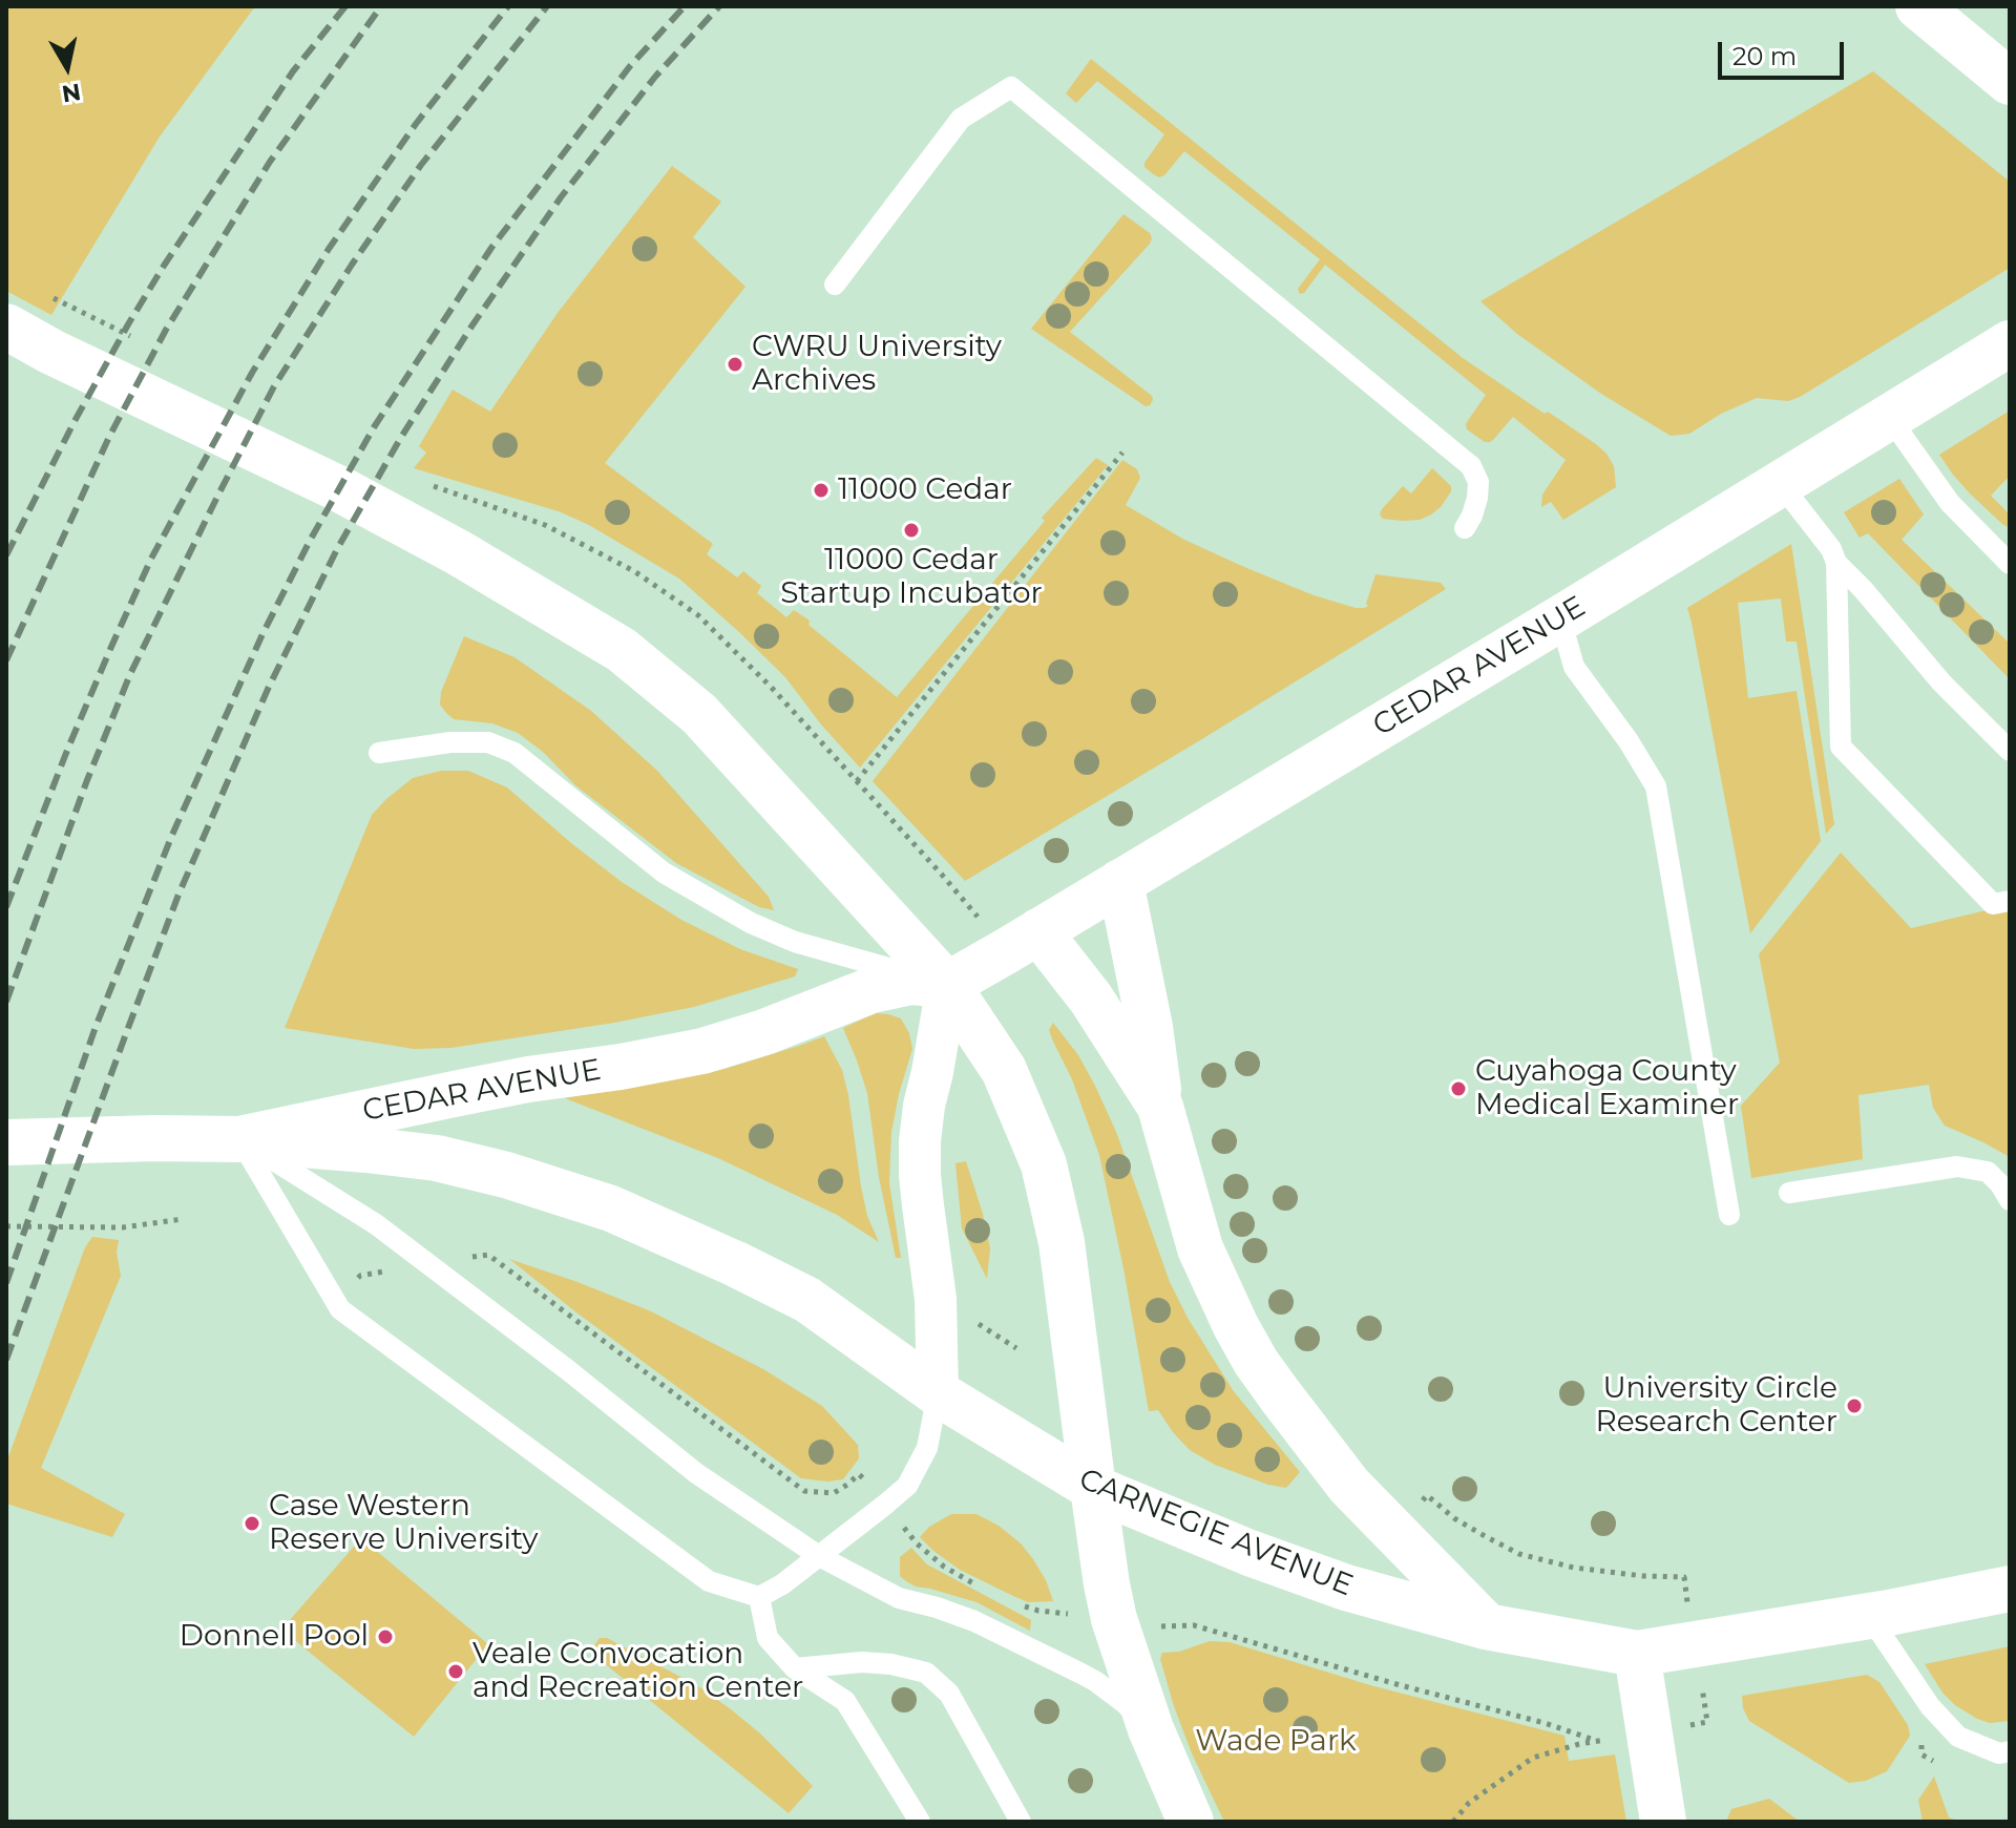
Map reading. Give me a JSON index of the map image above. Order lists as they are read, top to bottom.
{
  "streets": {
    "main road": ["CEDAR AVENUE", "CARNEGIE AVENUE"]
  },
  "crossings": [
    ["CEDAR AVENUE", "CARNEGIE AVENUE"]
  ],
  "parks": ["Wade Park"],
  "places": [
    "CWRU University Archives",
    "11000 Cedar",
    "11000 Cedar Startup Incubator",
    "Cuyahoga County Medical Examiner",
    "University Circle Research Center",
    "Case Western Reserve University",
    "Donnell Pool",
    "Veale Convocation and Recreation Center"
  ],
  "scale_bar": "20 m",
  "north": "bottom"
}
